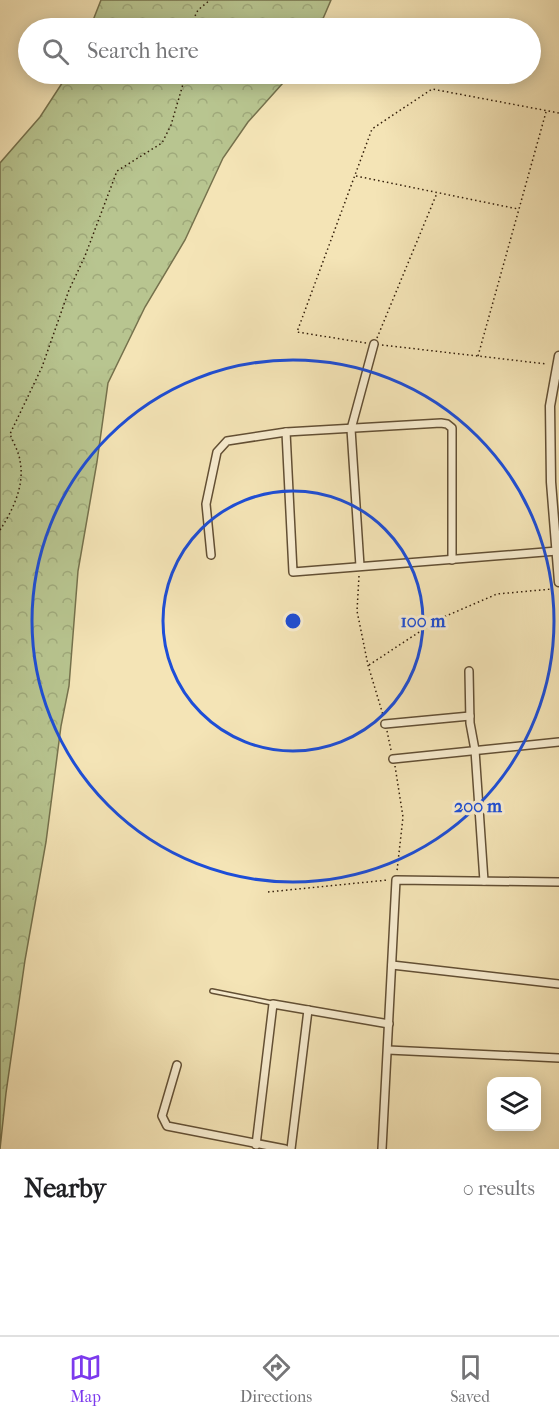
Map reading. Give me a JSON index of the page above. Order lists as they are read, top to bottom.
{
  "page": {
    "search": "Search here",
    "heading": ["Nearby", "0 results"],
    "nav": ["Map", "Directions", "Saved"]
  },
  "rings": ["100 m", "200 m"]
}
